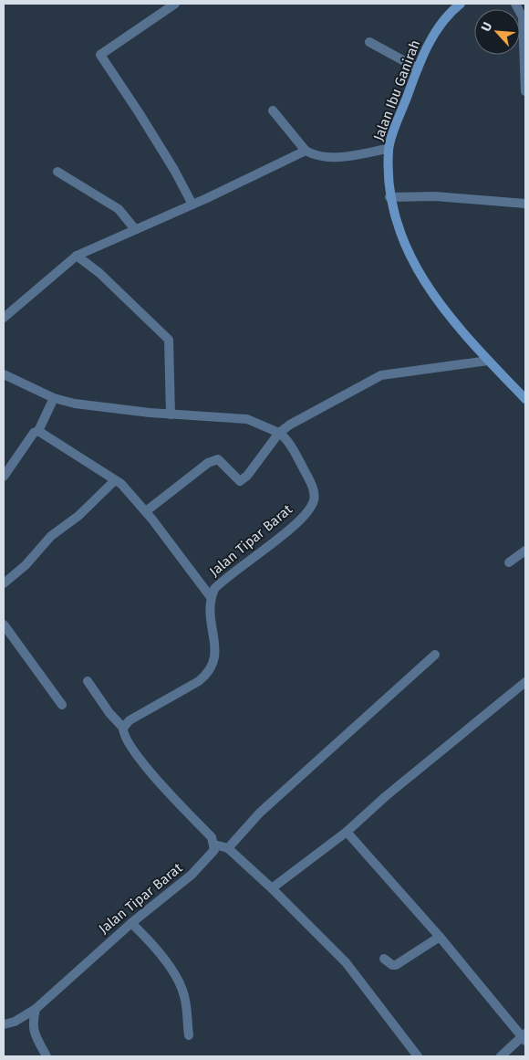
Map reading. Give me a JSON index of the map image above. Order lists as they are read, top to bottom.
{
  "streets": {
    "main road": ["Jalan Ibu Ganirah"],
    "street": ["Jalan Tipar Barat"]
  },
  "north": "top left"
}
